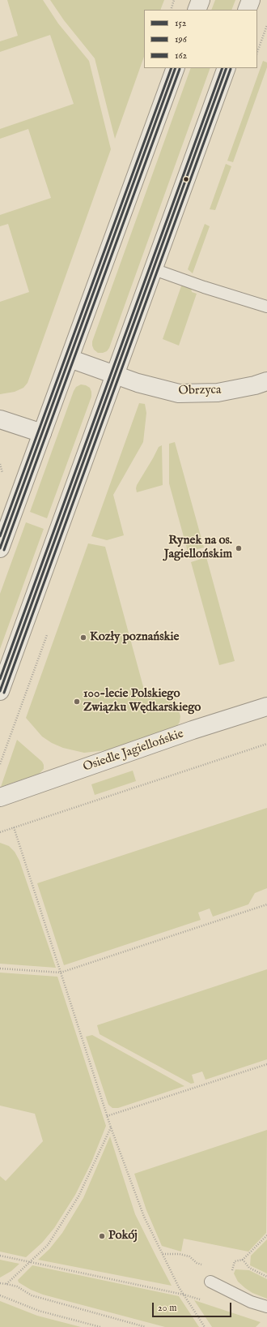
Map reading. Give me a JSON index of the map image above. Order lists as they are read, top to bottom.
{
  "streets": {
    "street": ["Obrzyca", "Osiedle Jagiellońskie"]
  },
  "places": [
    "Rynek na os. Jagiellońskim",
    "Kozły poznańskie",
    "100-lecie Polskiego Związku Wędkarskiego",
    "Pokój"
  ],
  "lines": ["transit line 152", "transit line 162", "transit line 196"],
  "legend": ["152", "196", "162"],
  "scale_bar": "20 m"
}
